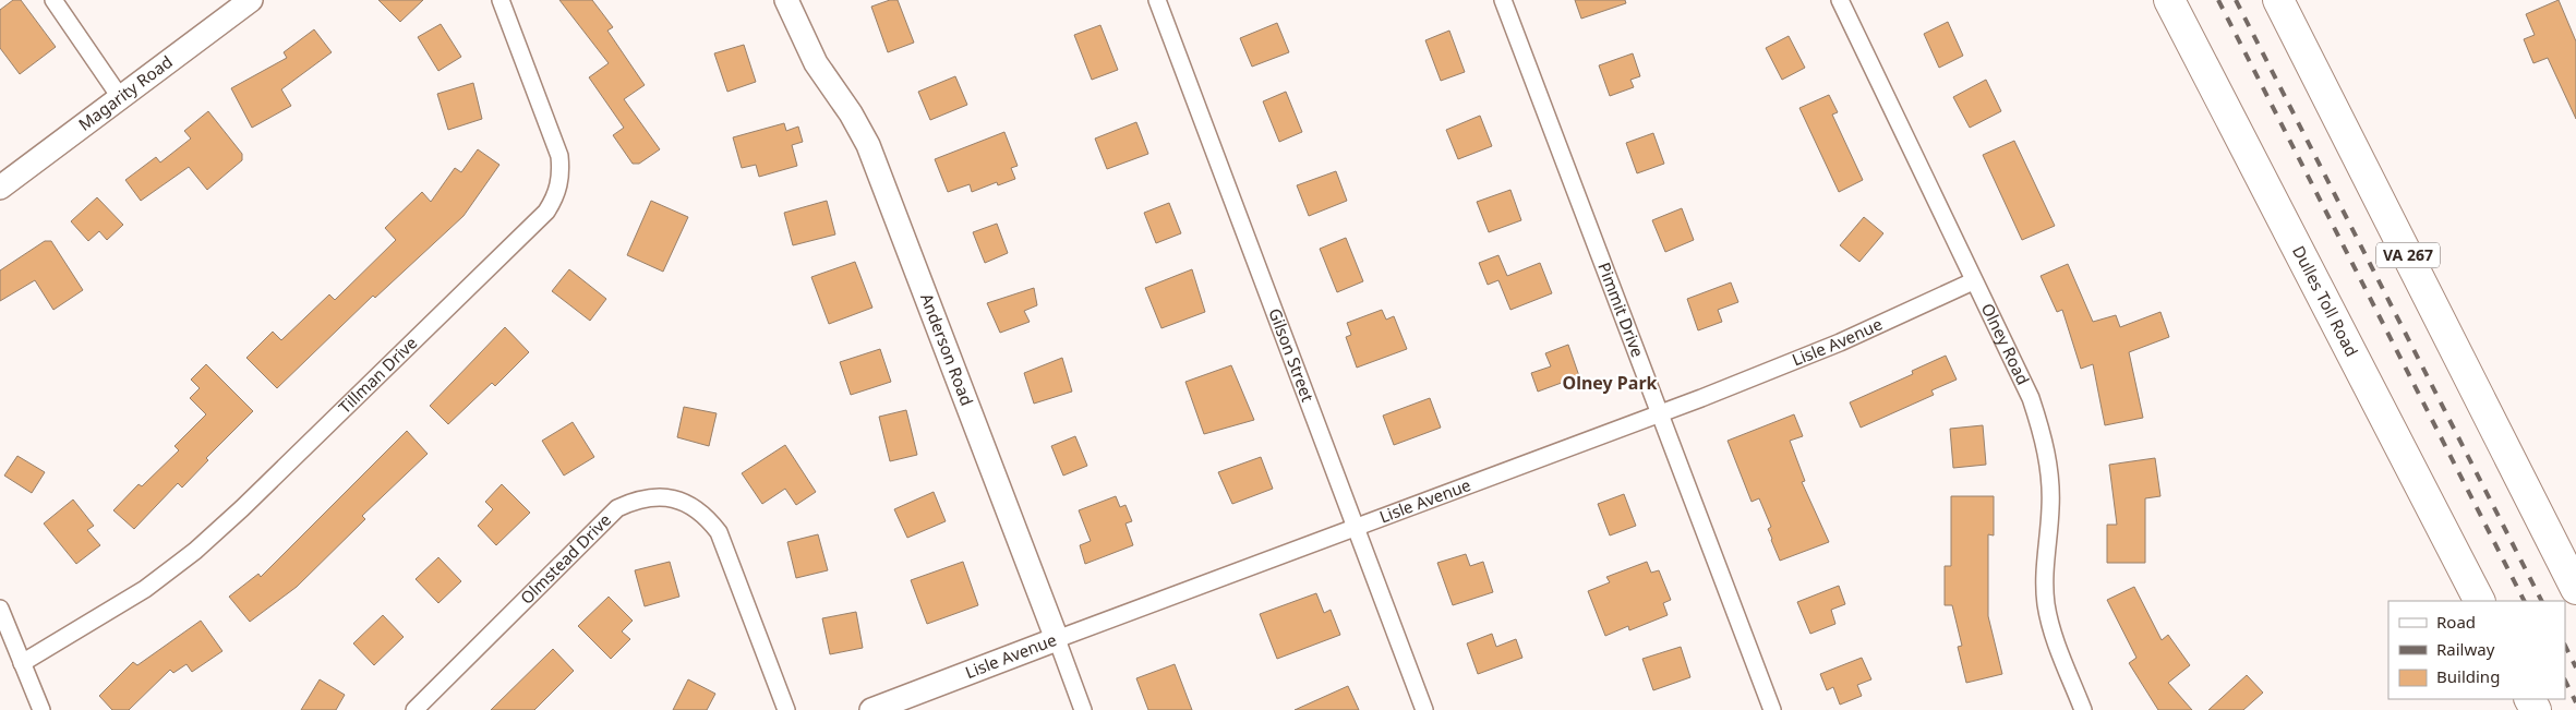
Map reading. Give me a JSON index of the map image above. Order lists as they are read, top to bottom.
{
  "streets": {
    "highway": ["VA 267", "Dulles Toll Road"],
    "street": [
      "Magarity Road",
      "Pimmit Drive",
      "Lisle Avenue",
      "Olney Road",
      "Anderson Road",
      "Gilson Street",
      "Tillman Drive",
      "Olmstead Drive"
    ]
  },
  "crossings": [
    ["Pimmit Drive", "Lisle Avenue"],
    ["Lisle Avenue", "Olney Road"],
    ["Lisle Avenue", "Anderson Road"],
    ["Lisle Avenue", "Gilson Street"]
  ],
  "districts": ["Olney Park"],
  "legend": ["Road", "Railway", "Building"]
}
